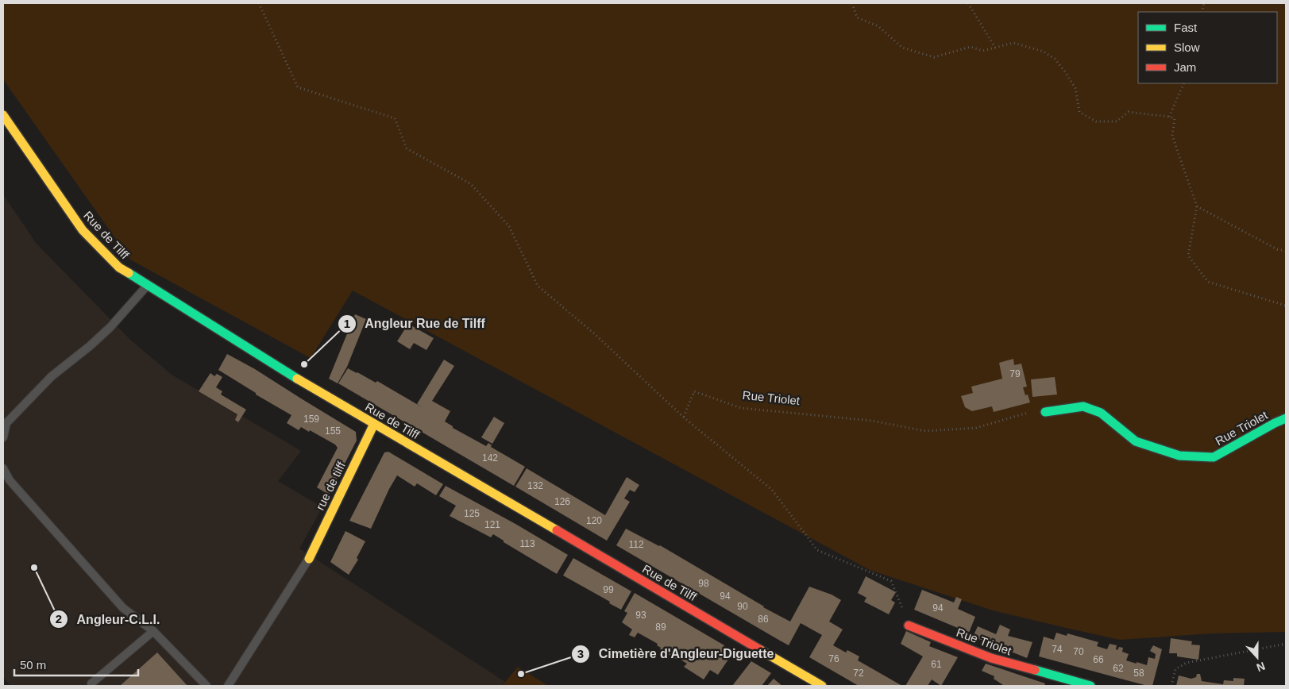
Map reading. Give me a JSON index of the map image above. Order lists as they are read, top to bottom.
{
  "streets": {
    "main road": ["Rue de Tilff", "Rue Triolet", "rue de tilff"]
  },
  "crossings": [
    ["Rue de Tilff", "rue de tilff"]
  ],
  "places": ["Angleur Rue de Tilff", "Angleur-C.L.I.", "Cimetière d'Angleur-Diguette"],
  "house_numbers": [
    "79",
    "159",
    "155",
    "142",
    "132",
    "126",
    "125",
    "120",
    "121",
    "113",
    "112",
    "98",
    "99",
    "94",
    "90",
    "94",
    "93",
    "86",
    "89",
    "74",
    "70",
    "76",
    "66",
    "61",
    "62",
    "72",
    "58"
  ],
  "legend": ["Fast", "Slow", "Jam"],
  "scale_bar": "50 m",
  "north": "bottom"
}
